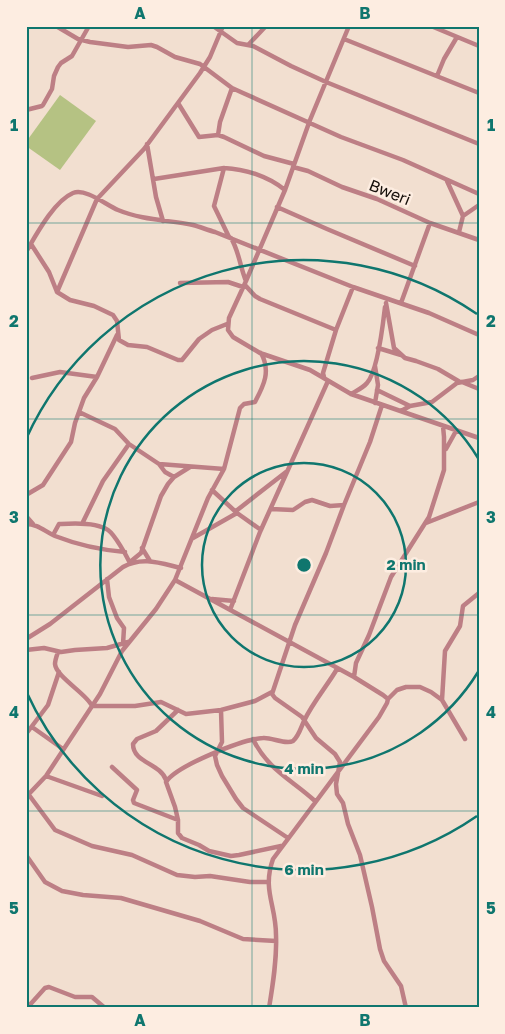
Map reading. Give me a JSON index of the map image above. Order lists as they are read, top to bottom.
{
  "streets": {
    "street": ["Bweri"]
  },
  "grid": {
    "columns": ["A", "B"],
    "rows": [
      "1",
      "2",
      "3",
      "4",
      "5"
    ]
  },
  "rings": ["2 min", "4 min", "6 min"]
}
